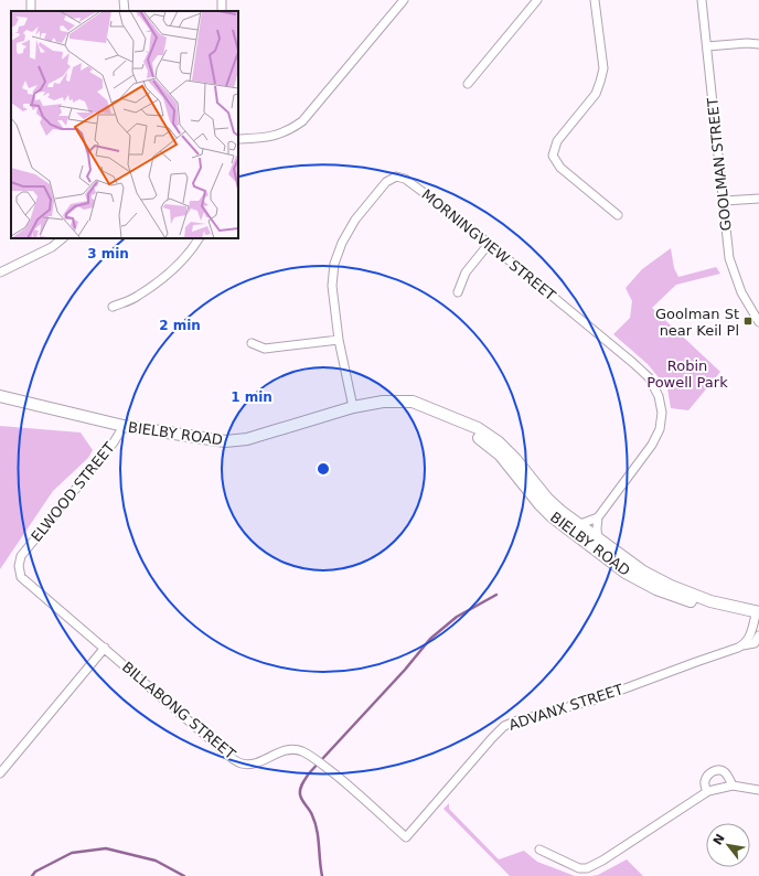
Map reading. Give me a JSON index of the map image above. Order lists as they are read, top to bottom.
{
  "streets": {
    "street": [
      "GOOLMAN STREET",
      "MORNINGVIEW STREET",
      "BIELBY ROAD",
      "ELWOOD STREET",
      "ADVANX STREET",
      "BILLABONG STREET"
    ]
  },
  "crossings": [
    ["MORNINGVIEW STREET", "BIELBY ROAD"],
    ["BIELBY ROAD", "ELWOOD STREET"],
    ["ELWOOD STREET", "BILLABONG STREET"],
    ["ADVANX STREET", "BILLABONG STREET"]
  ],
  "parks": ["Robin Powell Park"],
  "places": {
    "transit": ["Goolman St near Keil Pl"]
  },
  "north": "top left",
  "rings": ["3 min", "2 min", "1 min"]
}
